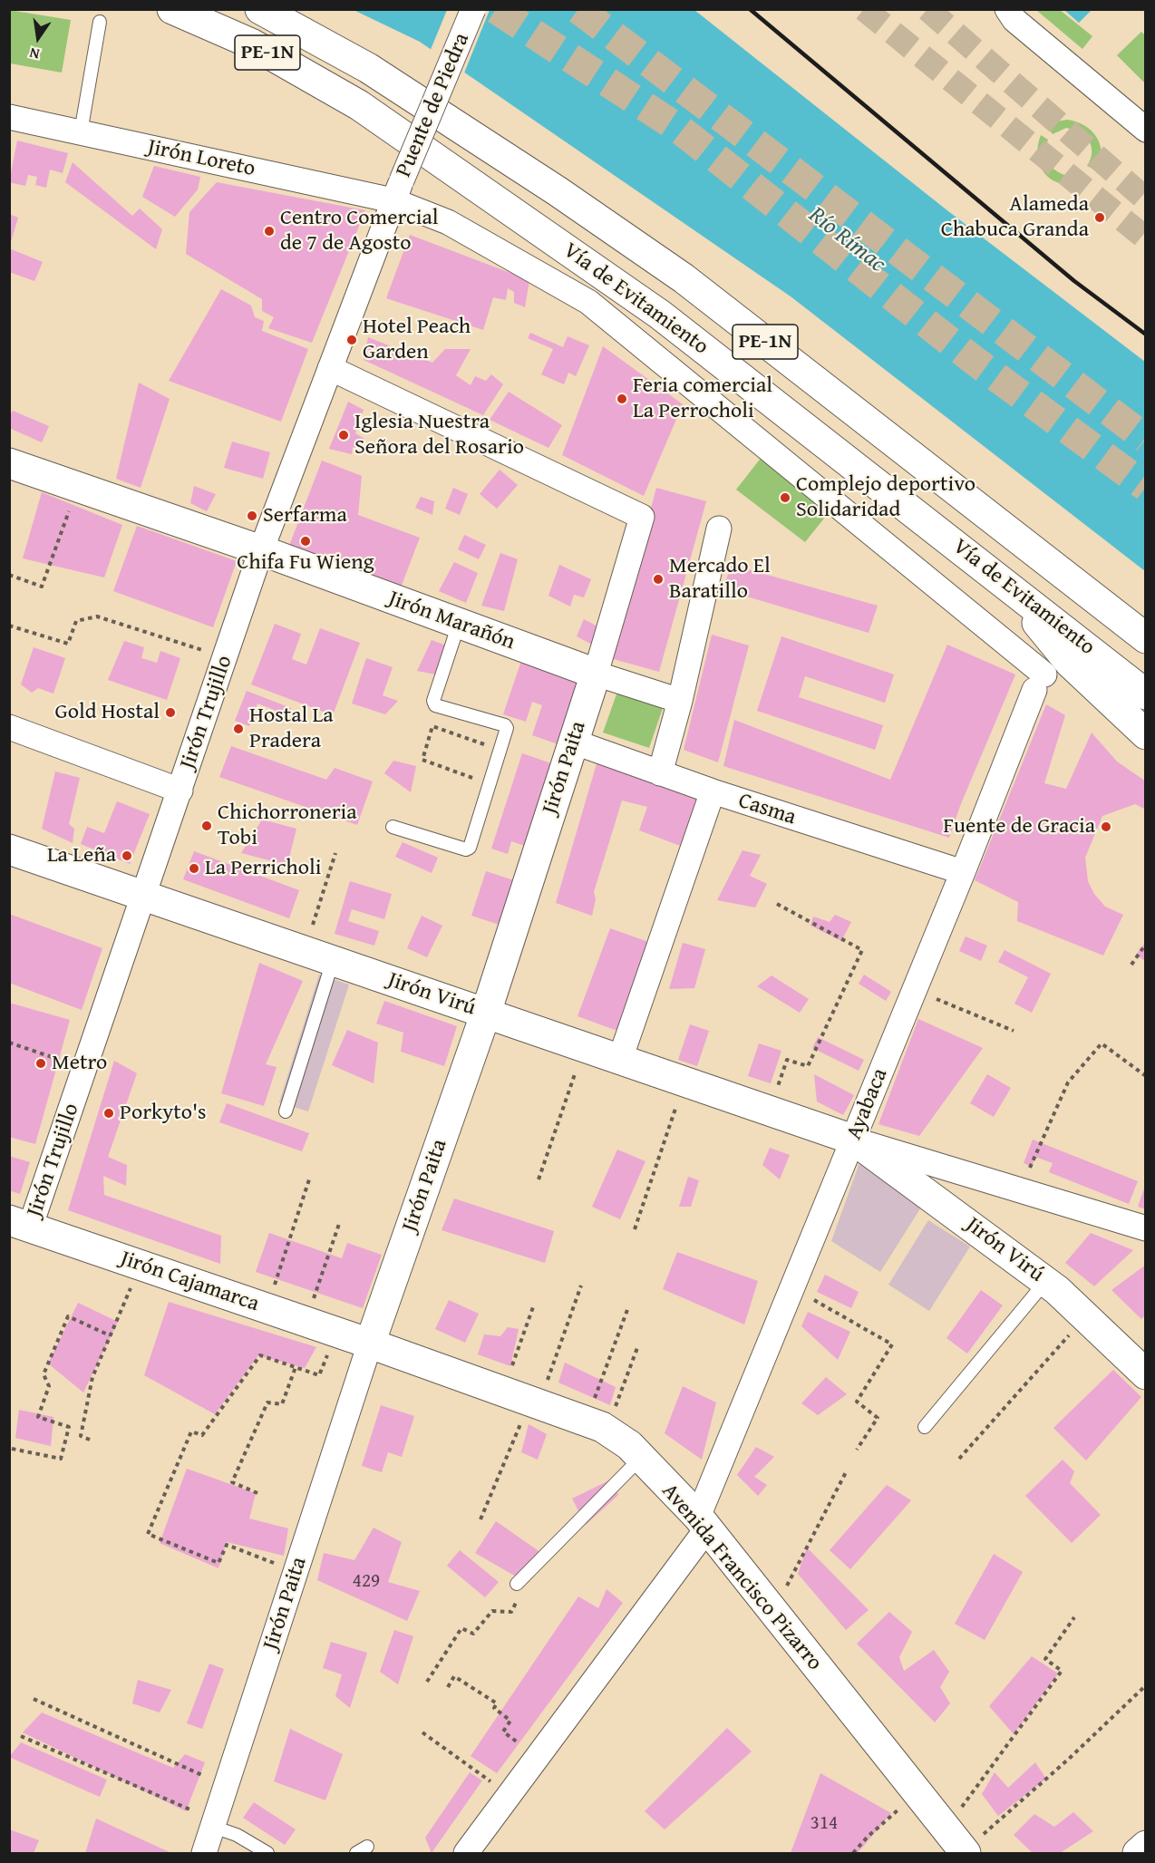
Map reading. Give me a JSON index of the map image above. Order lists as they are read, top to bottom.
{
  "streets": {
    "main road": [
      "PE-1N",
      "Vía de Evitamiento",
      "Jirón Marañón",
      "Jirón Paita",
      "Jirón Virú",
      "Jirón Cajamarca",
      "Avenida Francisco Pizarro"
    ],
    "street": [
      "Puente de Piedra",
      "Jirón Loreto",
      "Jirón Trujillo",
      "Casma",
      "Ayabaca"
    ]
  },
  "crossings": [
    ["Puente de Piedra", "Jirón Loreto"],
    ["Puente de Piedra", "Jirón Trujillo"],
    ["Jirón Loreto", "Jirón Trujillo"],
    ["Jirón Loreto", "Ayabaca"],
    ["Jirón Marañón", "Jirón Trujillo"],
    ["Jirón Marañón", "Jirón Paita"],
    ["Jirón Trujillo", "Jirón Paita"],
    ["Jirón Trujillo", "Jirón Virú"],
    ["Jirón Trujillo", "Jirón Cajamarca"],
    ["Jirón Paita", "Casma"],
    ["Jirón Paita", "Jirón Virú"],
    ["Jirón Paita", "Jirón Cajamarca"],
    ["Jirón Paita", "Avenida Francisco Pizarro"],
    ["Casma", "Ayabaca"],
    ["Jirón Virú", "Ayabaca"],
    ["Ayabaca", "Avenida Francisco Pizarro"],
    ["Jirón Cajamarca", "Avenida Francisco Pizarro"]
  ],
  "water": ["Río Rímac"],
  "places": [
    "Alameda Chabuca Granda",
    "Centro Comercial de 7 de Agosto",
    "Hotel Peach Garden",
    "Feria comercial La Perrocholi",
    "Iglesia Nuestra Señora del Rosario",
    "Complejo deportivo Solidaridad",
    "Serfarma",
    "Chifa Fu Wieng",
    "Mercado El Baratillo",
    "Gold Hostal",
    "Hostal La Pradera",
    "Chichorroneria Tobi",
    "Fuente de Gracia",
    "La Leña",
    "La Perricholi",
    "Metro",
    "Porkyto's"
  ],
  "house_numbers": ["429", "314"],
  "north": "bottom"
}
